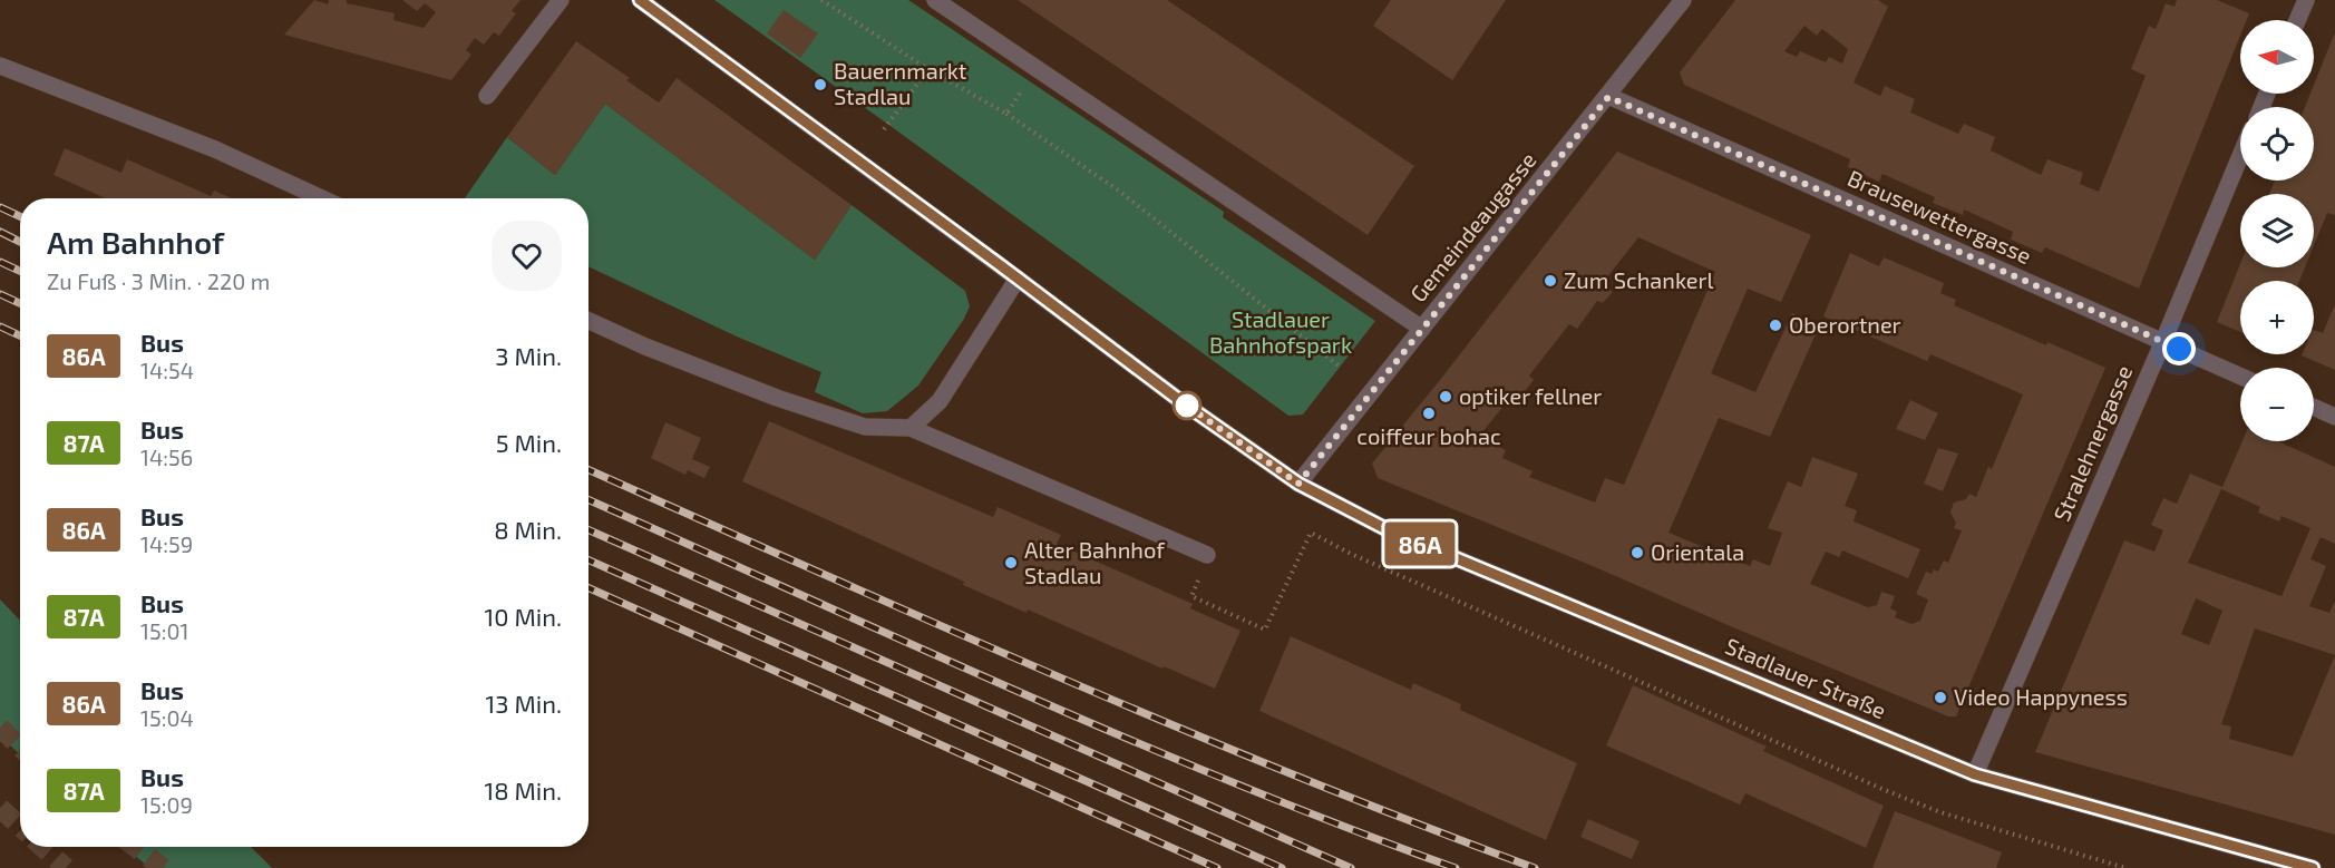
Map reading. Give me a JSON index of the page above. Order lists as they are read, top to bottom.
{
  "streets": {
    "street": [
      "Brausewettergasse",
      "Gemeindeaugasse",
      "Stralehnergasse",
      "Stadlauer Straße"
    ]
  },
  "crossings": [
    ["Brausewettergasse", "Gemeindeaugasse"],
    ["Brausewettergasse", "Stralehnergasse"],
    ["Gemeindeaugasse", "Stadlauer Straße"],
    ["Stralehnergasse", "Stadlauer Straße"]
  ],
  "parks": ["Stadlauer Bahnhofspark"],
  "places": [
    "Bauernmarkt Stadlau",
    "Zum Schankerl",
    "Oberortner",
    "optiker fellner",
    "coiffeur bohac",
    "Orientala",
    "Alter Bahnhof Stadlau",
    "Video Happyness"
  ],
  "lines": ["bus line 86A"],
  "north": "left",
  "page": {
    "on_map": "86A",
    "map_buttons": ["+", "−"],
    "heading": ["Am Bahnhof", "Zu Fuß · 3 Min. · 220 m"],
    "list": [
      {
        "mark": "86A",
        "name": "Bus",
        "note": "14:54",
        "value": "3 Min."
      },
      {
        "mark": "87A",
        "name": "Bus",
        "note": "14:56",
        "value": "5 Min."
      },
      {
        "mark": "86A",
        "name": "Bus",
        "note": "14:59",
        "value": "8 Min."
      },
      {
        "mark": "87A",
        "name": "Bus",
        "note": "15:01",
        "value": "10 Min."
      },
      {
        "mark": "86A",
        "name": "Bus",
        "note": "15:04",
        "value": "13 Min."
      },
      {
        "mark": "87A",
        "name": "Bus",
        "note": "15:09",
        "value": "18 Min."
      }
    ]
  }
}
